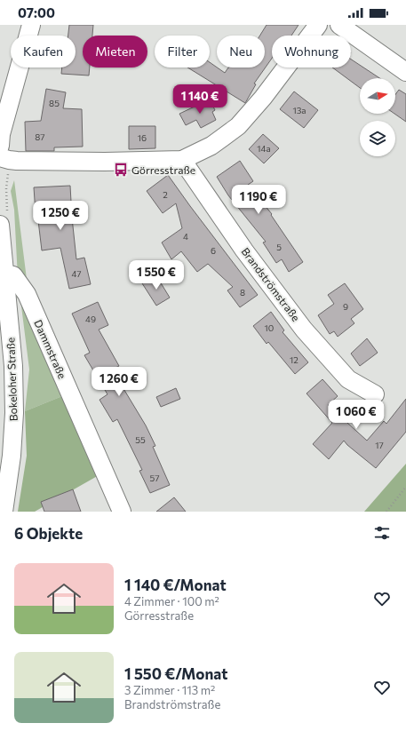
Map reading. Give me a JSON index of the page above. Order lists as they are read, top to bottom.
{
  "streets": {
    "street": ["Brandströmstraße", "Dammstraße", "Bokeloher Straße"]
  },
  "crossings": [
    ["Dammstraße", "Bokeloher Straße"]
  ],
  "places": {
    "bus stop": ["Görresstraße"]
  },
  "house_numbers": [
    "85",
    "13a",
    "87",
    "16",
    "14a",
    "2",
    "4",
    "5",
    "6",
    "47",
    "8",
    "9",
    "49",
    "10",
    "12",
    "55",
    "17",
    "57"
  ],
  "north": "right",
  "page": {
    "status": "07:00",
    "chip": [
      "Kaufen",
      "Mieten",
      "Filter",
      "Neu",
      "Wohnung"
    ],
    "price": [
      "1 140 €",
      "1 190 €",
      "1 250 €",
      "1 550 €",
      "1 260 €",
      "1 060 €"
    ],
    "heading": "6 Objekte",
    "list": [
      {
        "name": "1 140 €/Monat",
        "note": "4 Zimmer · 100 m² · Görresstraße"
      },
      {
        "name": "1 550 €/Monat",
        "note": "3 Zimmer · 113 m² · Brandströmstraße"
      }
    ]
  }
}
